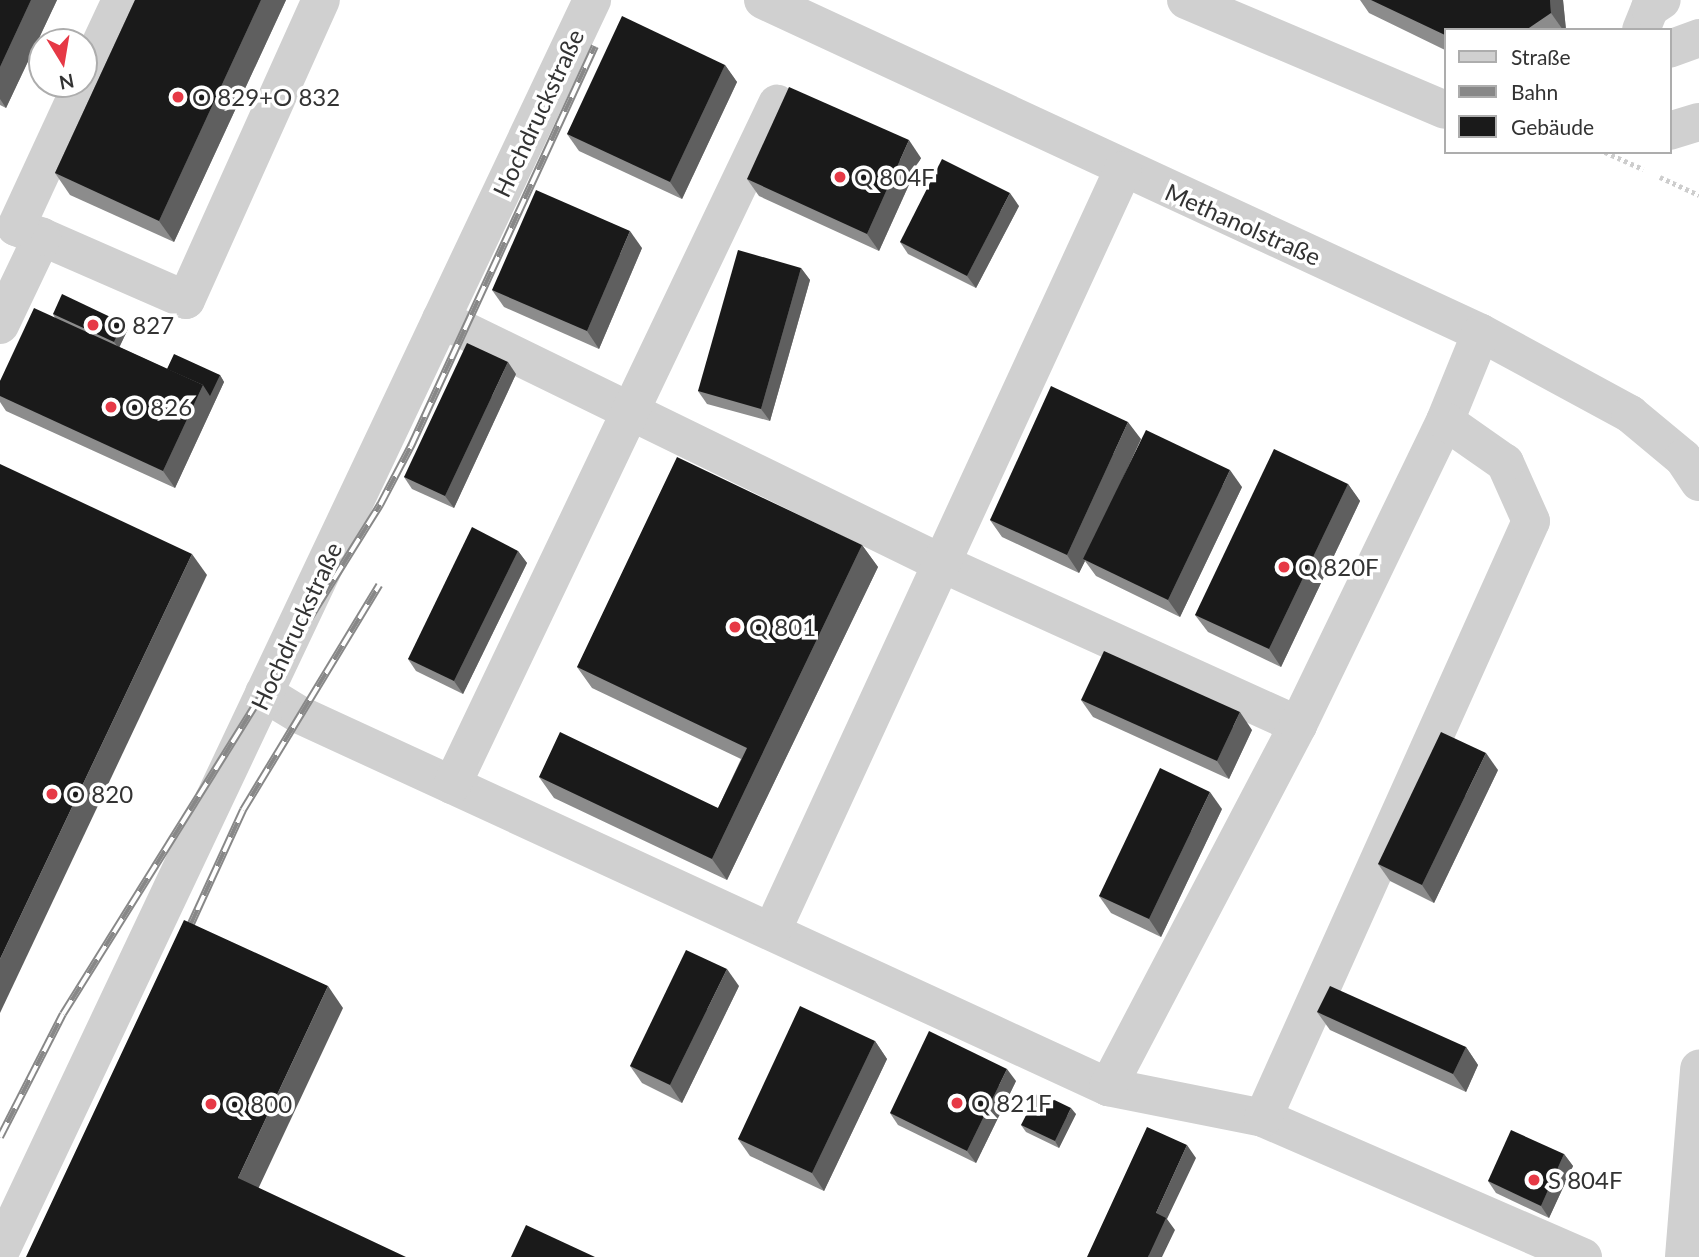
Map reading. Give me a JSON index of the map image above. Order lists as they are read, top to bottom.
{
  "streets": {
    "street": ["Hochdruckstraße", "Methanolstraße"]
  },
  "places": [
    "O 829+O 832",
    "Q 804F",
    "O 827",
    "O 826",
    "Q 820F",
    "Q 801",
    "O 820",
    "Q 821F",
    "Q 800",
    "S 804F"
  ],
  "legend": ["Straße", "Bahn", "Gebäude"],
  "north": "bottom"
}
